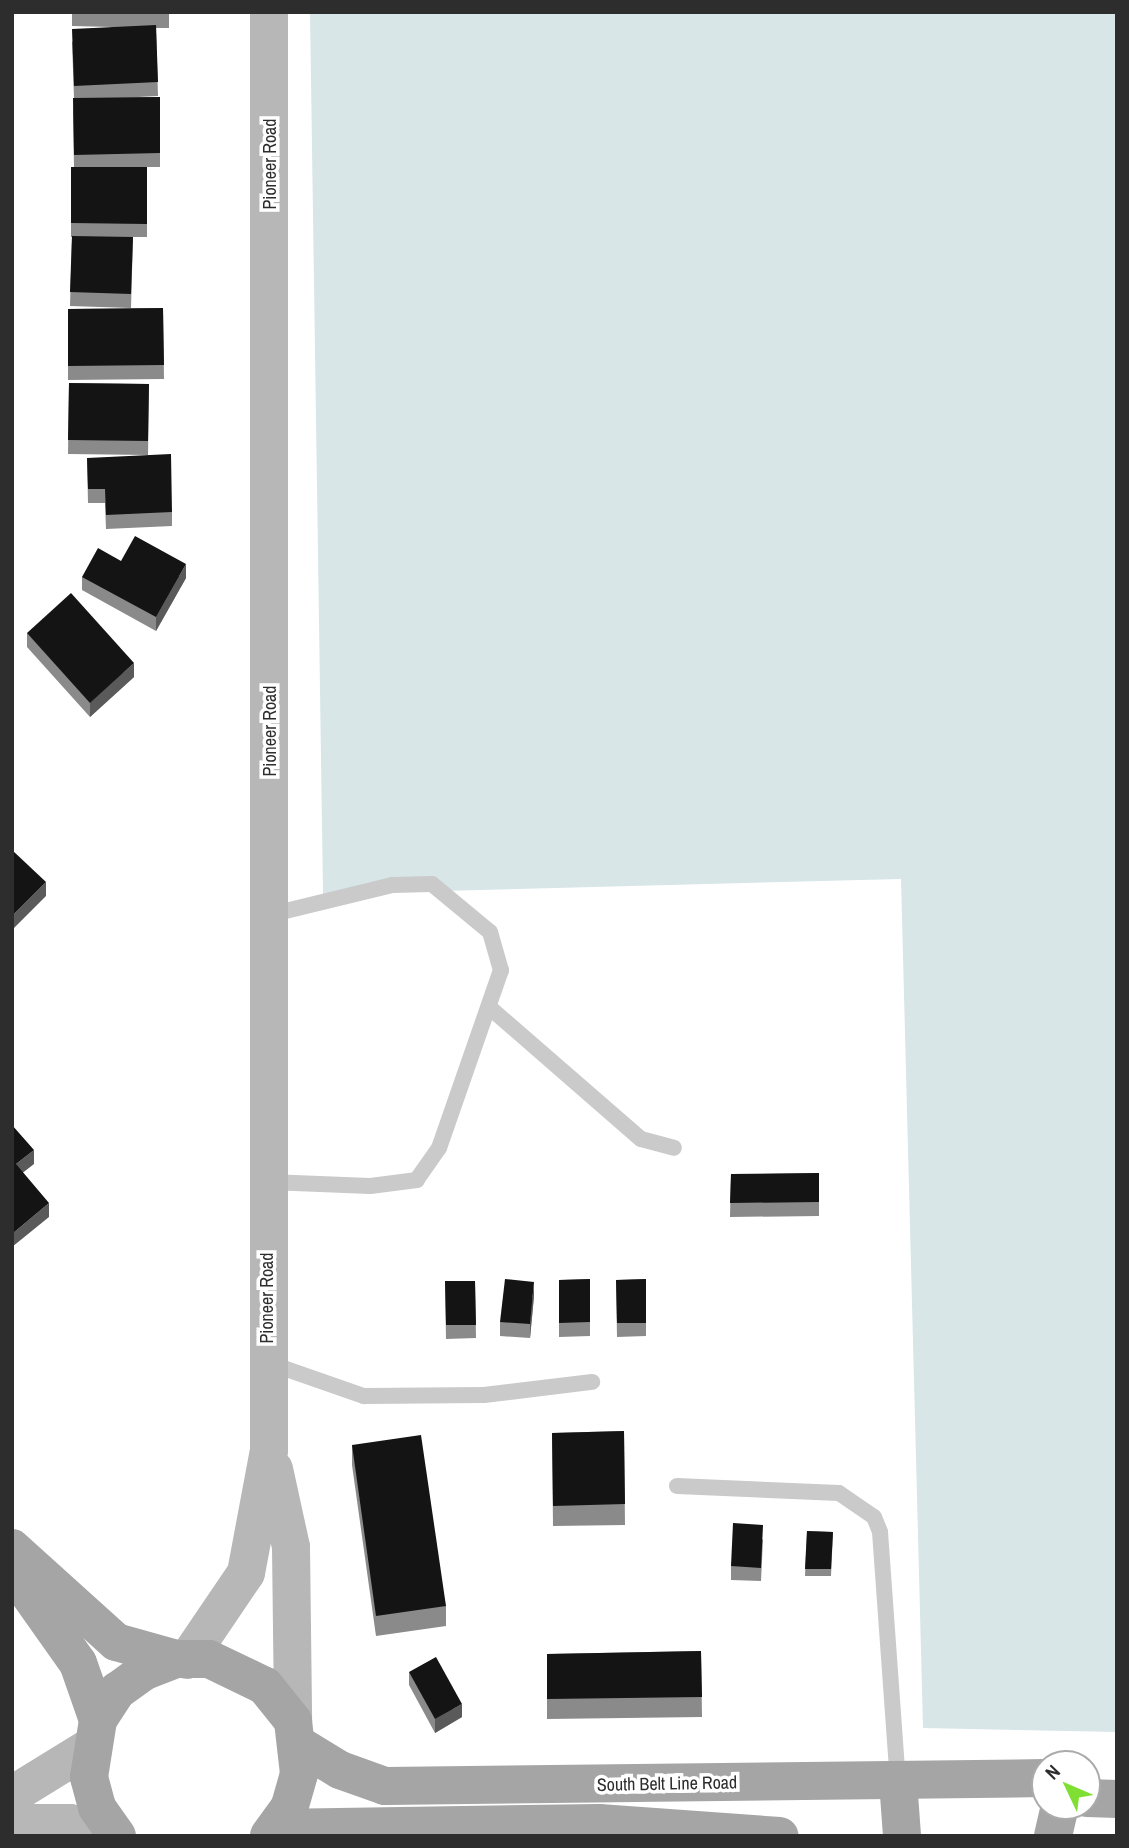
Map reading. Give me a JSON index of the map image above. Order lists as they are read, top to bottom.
{
  "streets": {
    "main road": ["Pioneer Road", "South Belt Line Road"]
  },
  "crossings": [
    ["Pioneer Road", "South Belt Line Road"]
  ],
  "north": "top left"
}
